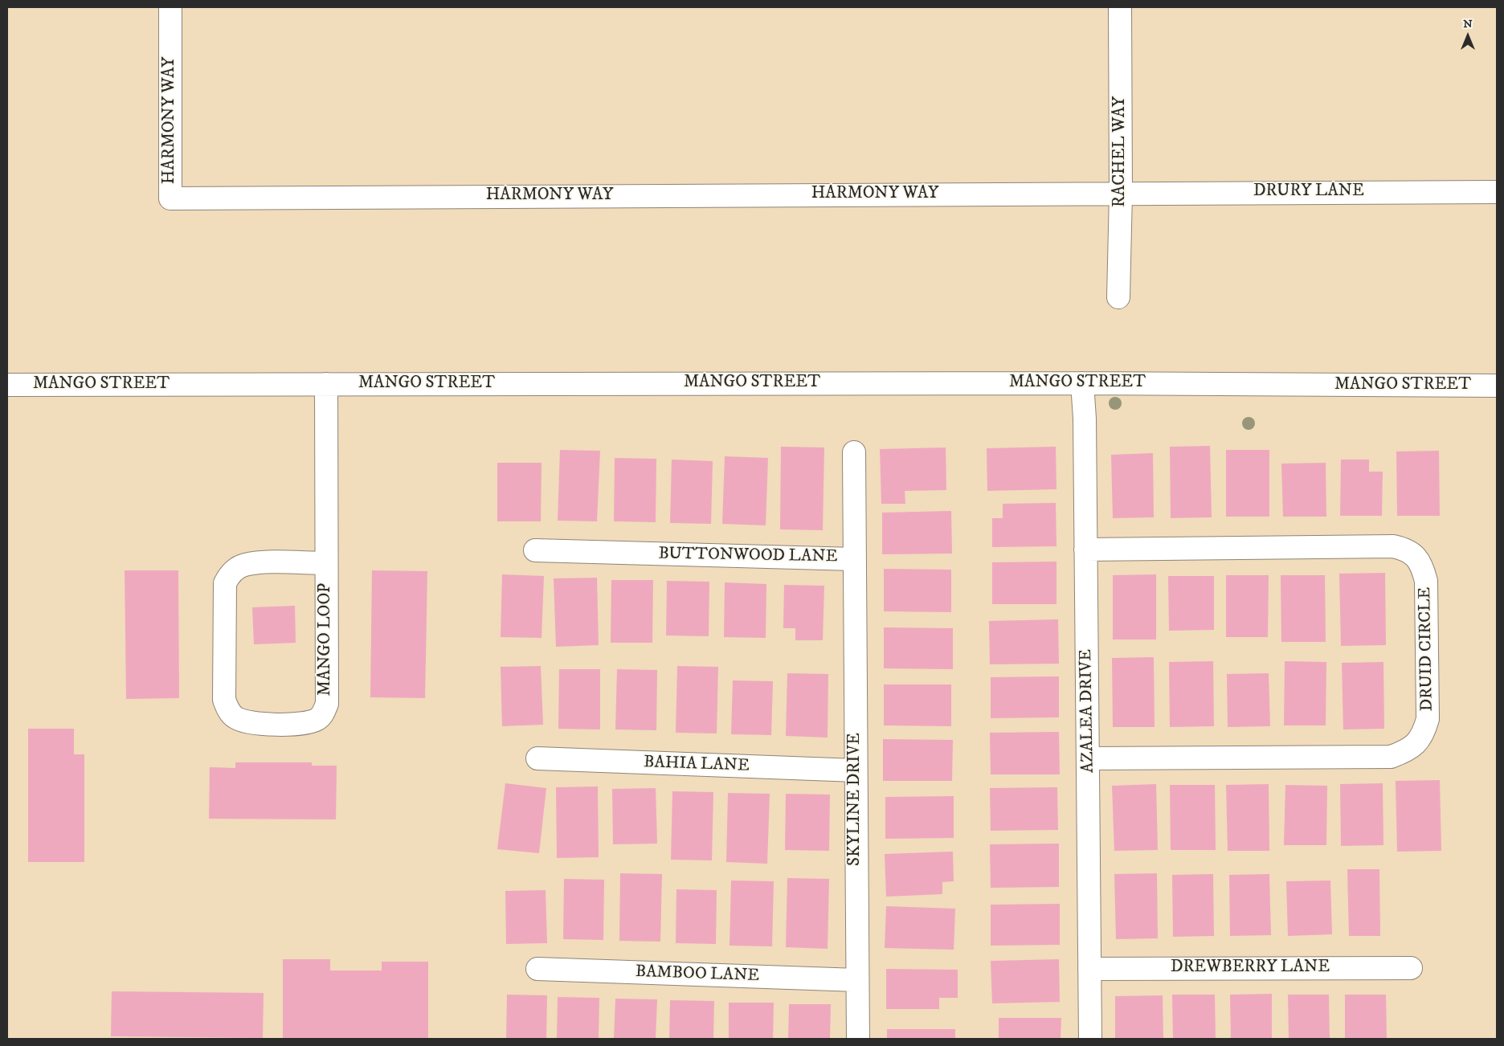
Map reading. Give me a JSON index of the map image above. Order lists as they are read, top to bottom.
{
  "streets": {
    "street": [
      "HARMONY WAY",
      "RACHEL WAY",
      "DRURY LANE",
      "MANGO STREET",
      "BUTTONWOOD LANE",
      "MANGO LOOP",
      "DRUID CIRCLE",
      "AZALEA DRIVE",
      "BAHIA LANE",
      "SKYLINE DRIVE",
      "DREWBERRY LANE",
      "BAMBOO LANE"
    ]
  },
  "crossings": [
    ["HARMONY WAY", "RACHEL WAY"],
    ["HARMONY WAY", "DRURY LANE"],
    ["RACHEL WAY", "DRURY LANE"],
    ["MANGO STREET", "MANGO LOOP"],
    ["MANGO STREET", "AZALEA DRIVE"],
    ["BUTTONWOOD LANE", "SKYLINE DRIVE"],
    ["DRUID CIRCLE", "AZALEA DRIVE"],
    ["AZALEA DRIVE", "DREWBERRY LANE"],
    ["BAHIA LANE", "SKYLINE DRIVE"],
    ["SKYLINE DRIVE", "BAMBOO LANE"]
  ],
  "north": "top"
}
